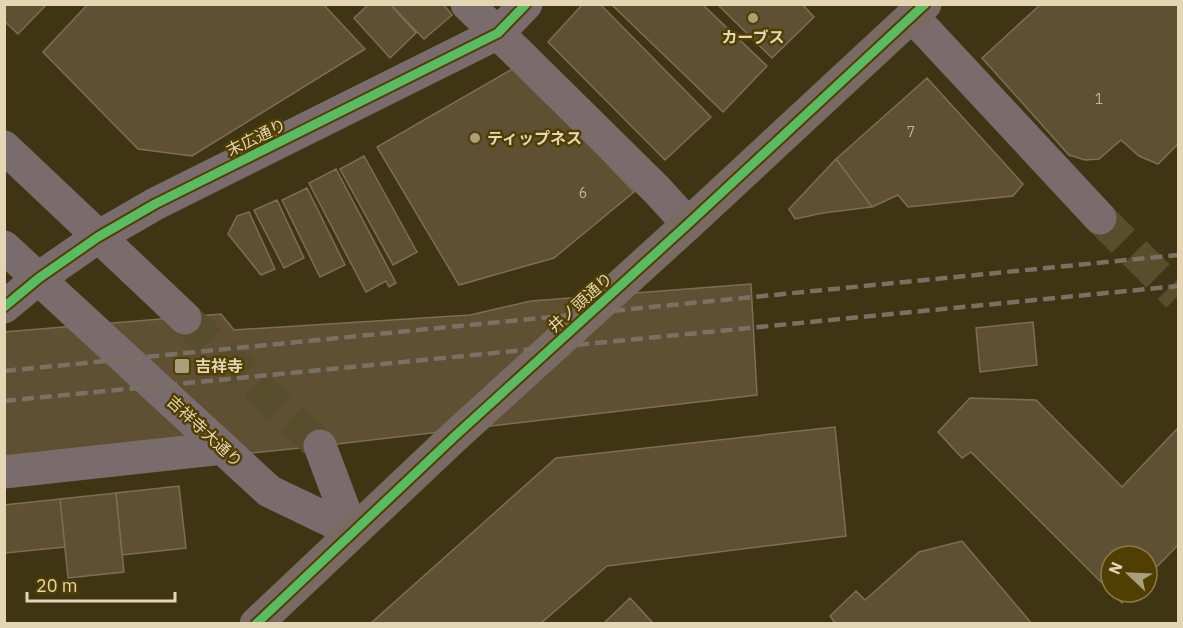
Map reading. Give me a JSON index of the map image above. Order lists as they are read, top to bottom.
{
  "streets": {
    "main road": ["井ノ頭通り"],
    "street": ["末広通り", "吉祥寺大通り"]
  },
  "crossings": [
    ["末広通り", "吉祥寺大通り"],
    ["井ノ頭通り", "吉祥寺大通り"]
  ],
  "places": {
    "other": ["カーブス", "ティップネス"],
    "transit": ["吉祥寺"]
  },
  "house_numbers": ["1", "7", "6"],
  "scale_bar": "20 m",
  "north": "top left"
}
